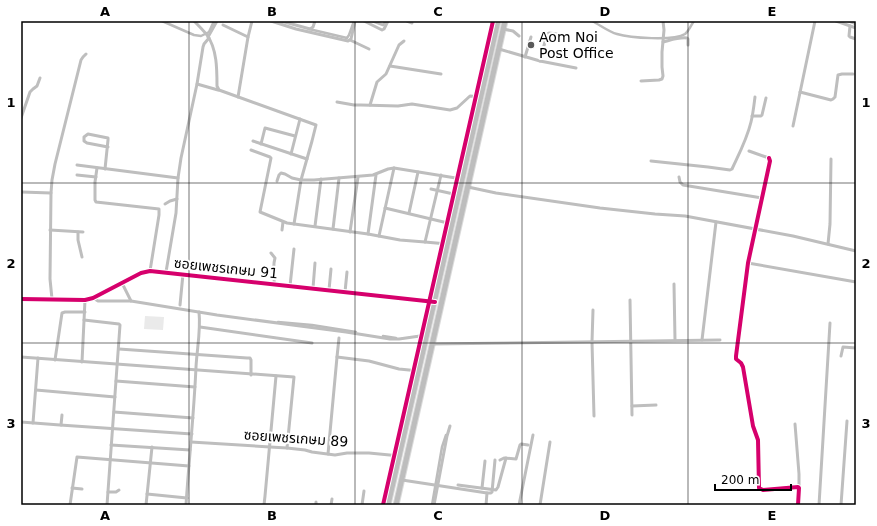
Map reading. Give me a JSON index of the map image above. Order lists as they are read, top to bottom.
{
  "streets": {
    "street": ["ซอยเพชรเกษม 91", "ซอยเพชรเกษม 89"]
  },
  "places": ["Aom Noi Post Office"],
  "scale_bar": "200 m",
  "grid": {
    "columns": [
      "A",
      "B",
      "C",
      "D",
      "E"
    ],
    "rows": ["1", "2", "3"]
  }
}
